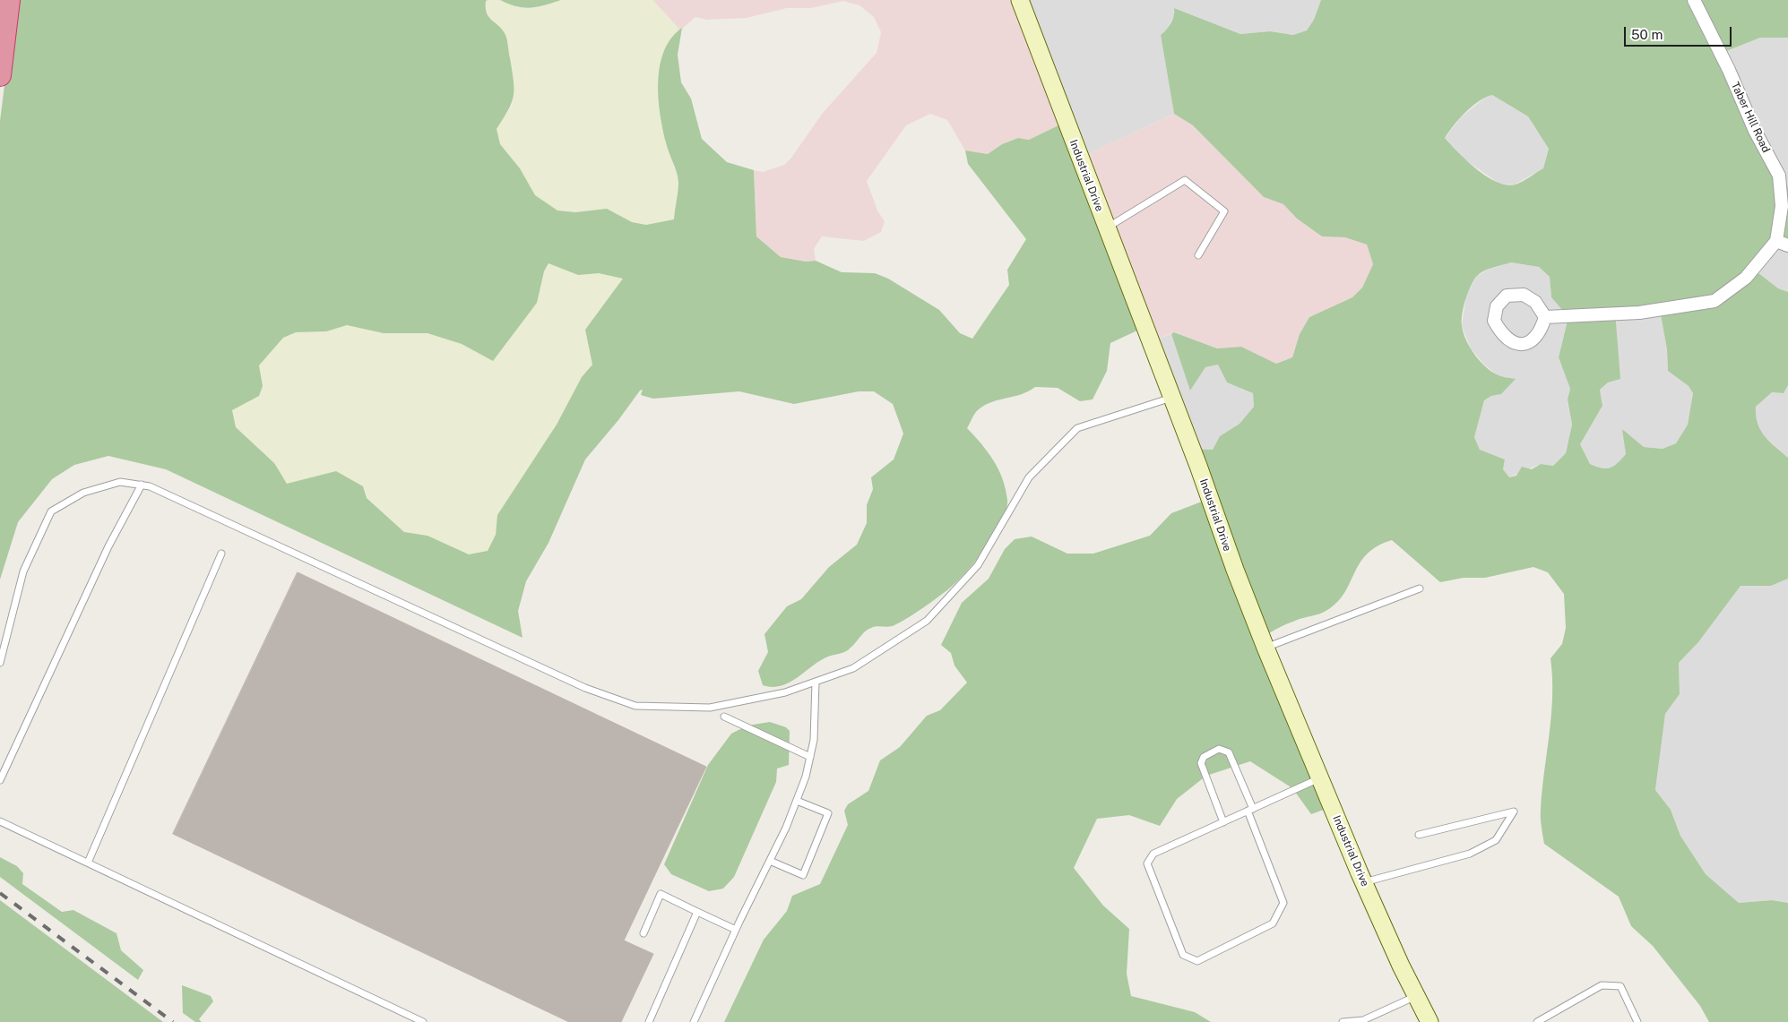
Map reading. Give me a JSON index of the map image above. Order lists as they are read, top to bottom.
{
  "streets": {
    "street": ["Taber Hill Road", "Industrial Drive"]
  },
  "scale_bar": "50 m"
}
